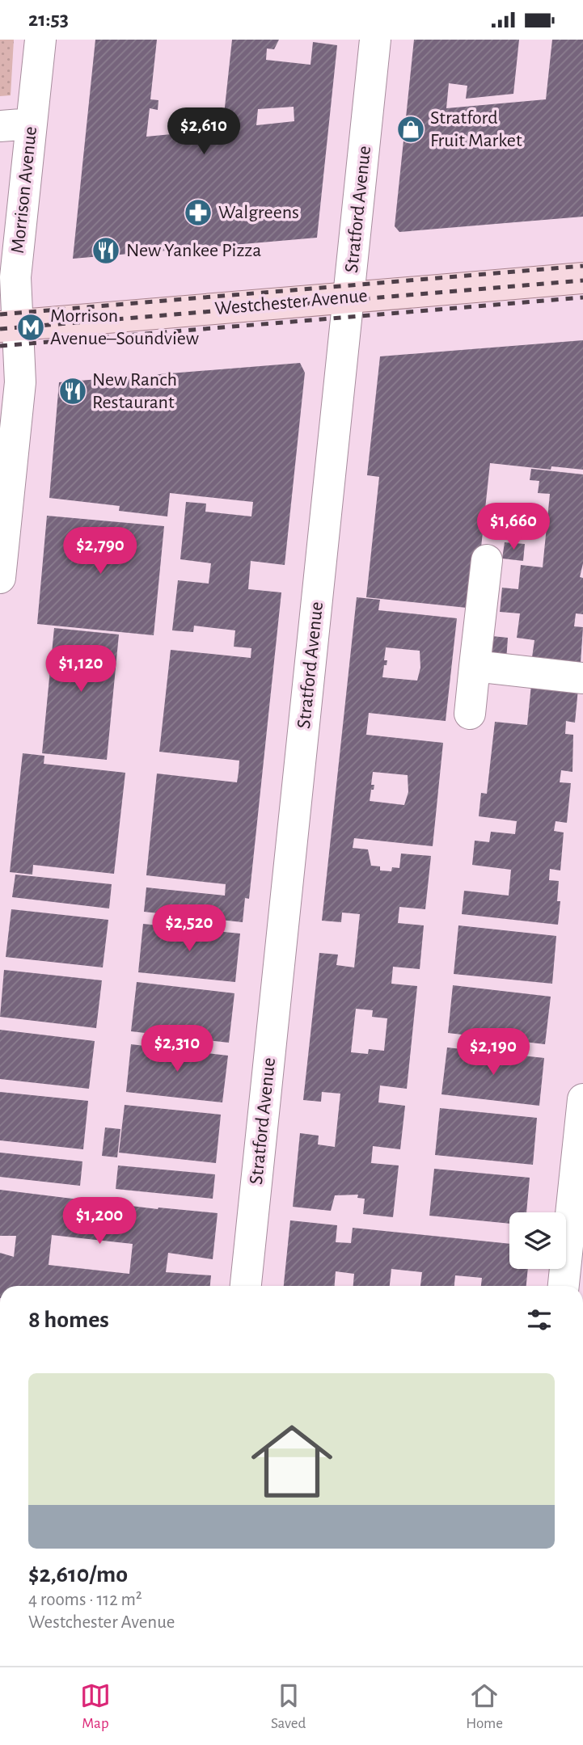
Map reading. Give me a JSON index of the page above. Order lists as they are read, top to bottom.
{
  "streets": {
    "main road": ["Westchester Avenue"],
    "street": ["Morrison Avenue", "Stratford Avenue"]
  },
  "crossings": [
    ["Morrison Avenue", "Westchester Avenue"],
    ["Stratford Avenue", "Westchester Avenue"]
  ],
  "places": {
    "shop": ["Stratford Fruit Market"],
    "pharmacy": ["Walgreens"],
    "restaurant": ["New Yankee Pizza", "New Ranch Restaurant"],
    "metro station": ["Morrison Avenue–Soundview"]
  },
  "page": {
    "status": "21:53",
    "price": [
      "$2,610",
      "$1,660",
      "$2,790",
      "$1,120",
      "$2,520",
      "$2,310",
      "$2,190",
      "$1,200"
    ],
    "heading": "8 homes",
    "list": [
      {
        "name": "$2,610/mo",
        "note": "4 rooms · 112 m² · Westchester Avenue"
      }
    ],
    "tabs": ["Map", "Saved", "Home"]
  }
}
